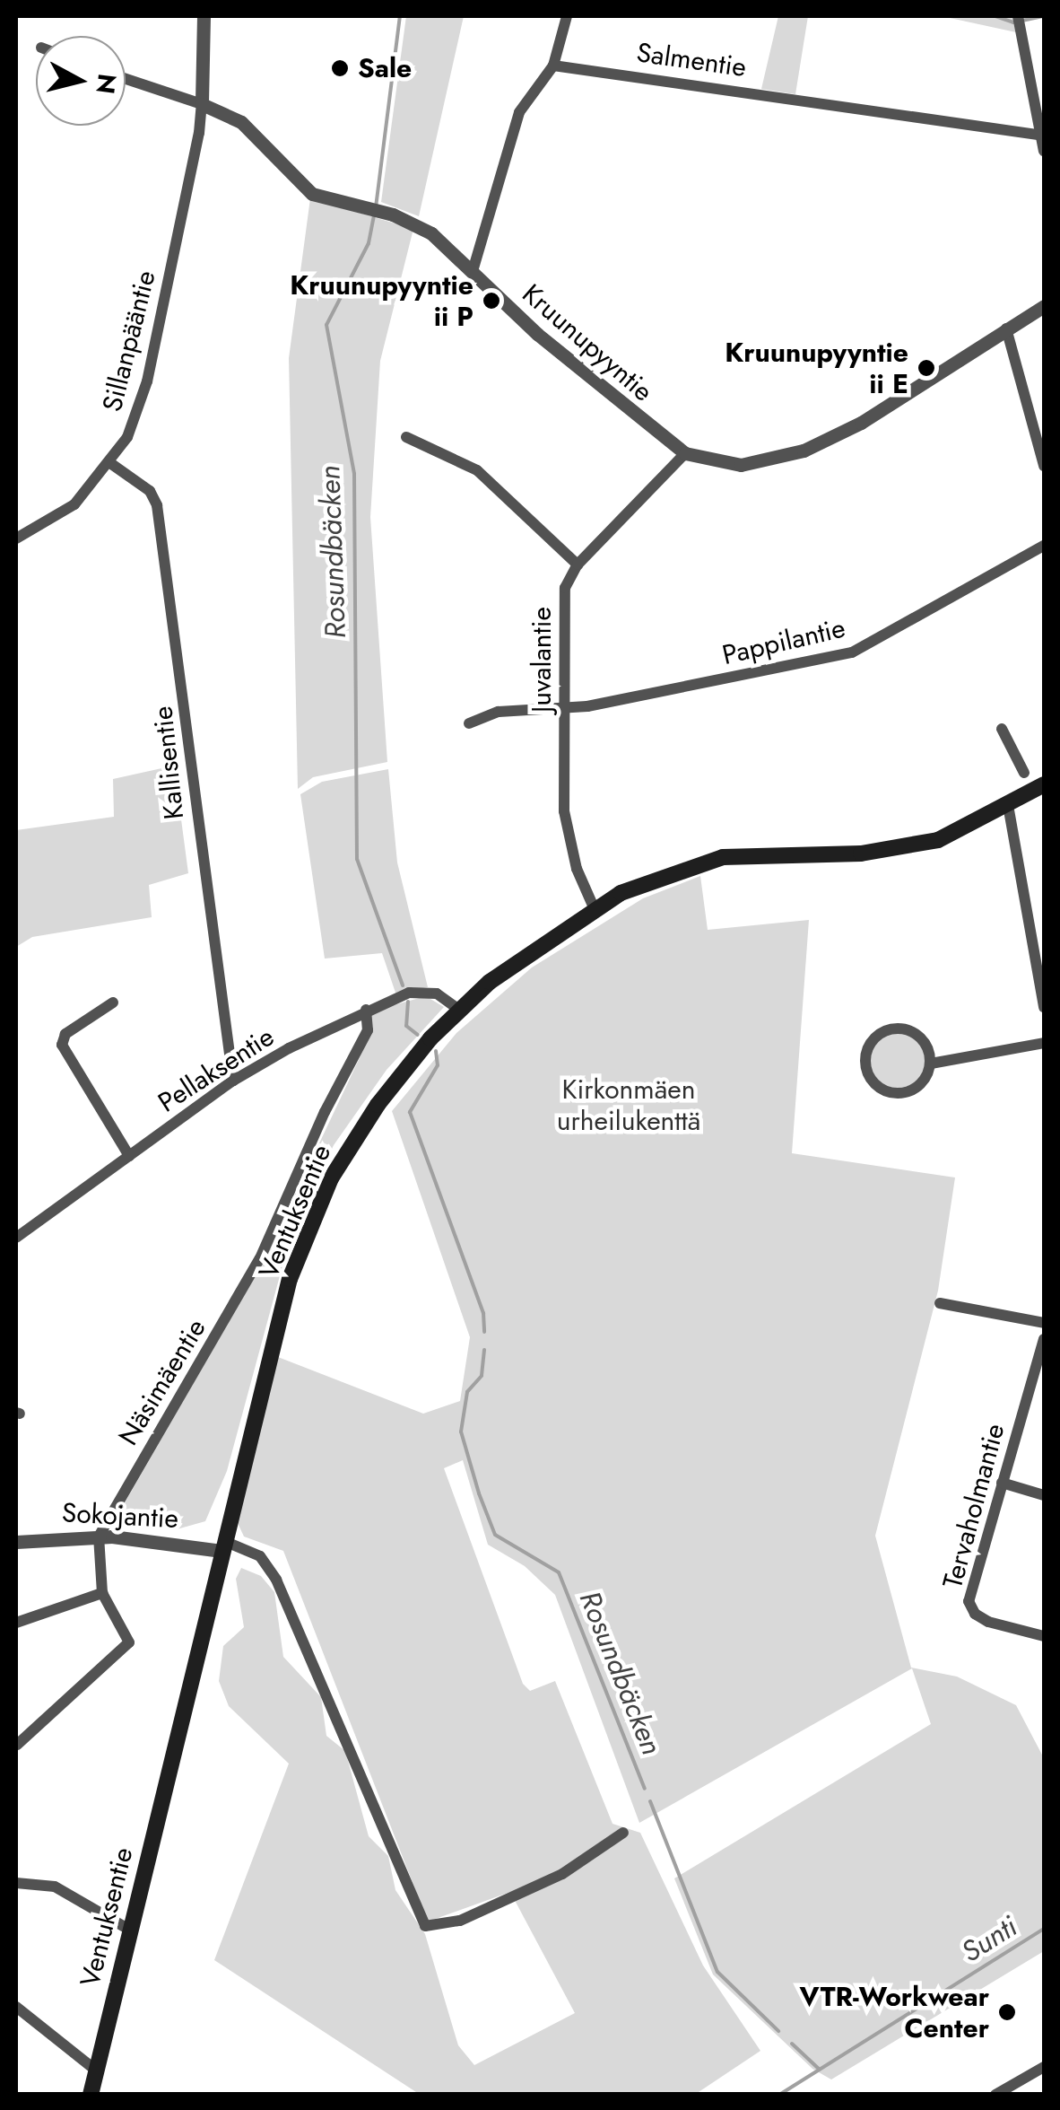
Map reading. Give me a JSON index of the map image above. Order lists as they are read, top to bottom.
{
  "streets": {
    "main road": ["Ventuksentie"],
    "street": [
      "Salmentie",
      "Sillanpääntie",
      "Kruunupyyntie",
      "Pappilantie",
      "Juvalantie",
      "Kallisentie",
      "Pellaksentie",
      "Näsimäentie",
      "Tervaholmantie",
      "Sokojantie"
    ]
  },
  "crossings": [
    ["Sillanpääntie", "Kruunupyyntie"],
    ["Sillanpääntie", "Kallisentie"],
    ["Kruunupyyntie", "Juvalantie"],
    ["Pappilantie", "Juvalantie"],
    ["Juvalantie", "Ventuksentie"],
    ["Kallisentie", "Pellaksentie"],
    ["Pellaksentie", "Ventuksentie"],
    ["Pellaksentie", "Näsimäentie"],
    ["Ventuksentie", "Sokojantie"],
    ["Näsimäentie", "Sokojantie"]
  ],
  "water": ["Rosundbäcken", "Sunti"],
  "parks": ["Kirkonmäen urheilukenttä"],
  "places": [
    "Sale",
    "Kruunupyyntie ii P",
    "Kruunupyyntie ii E",
    "VTR-Workwear Center"
  ],
  "north": "right"
}
